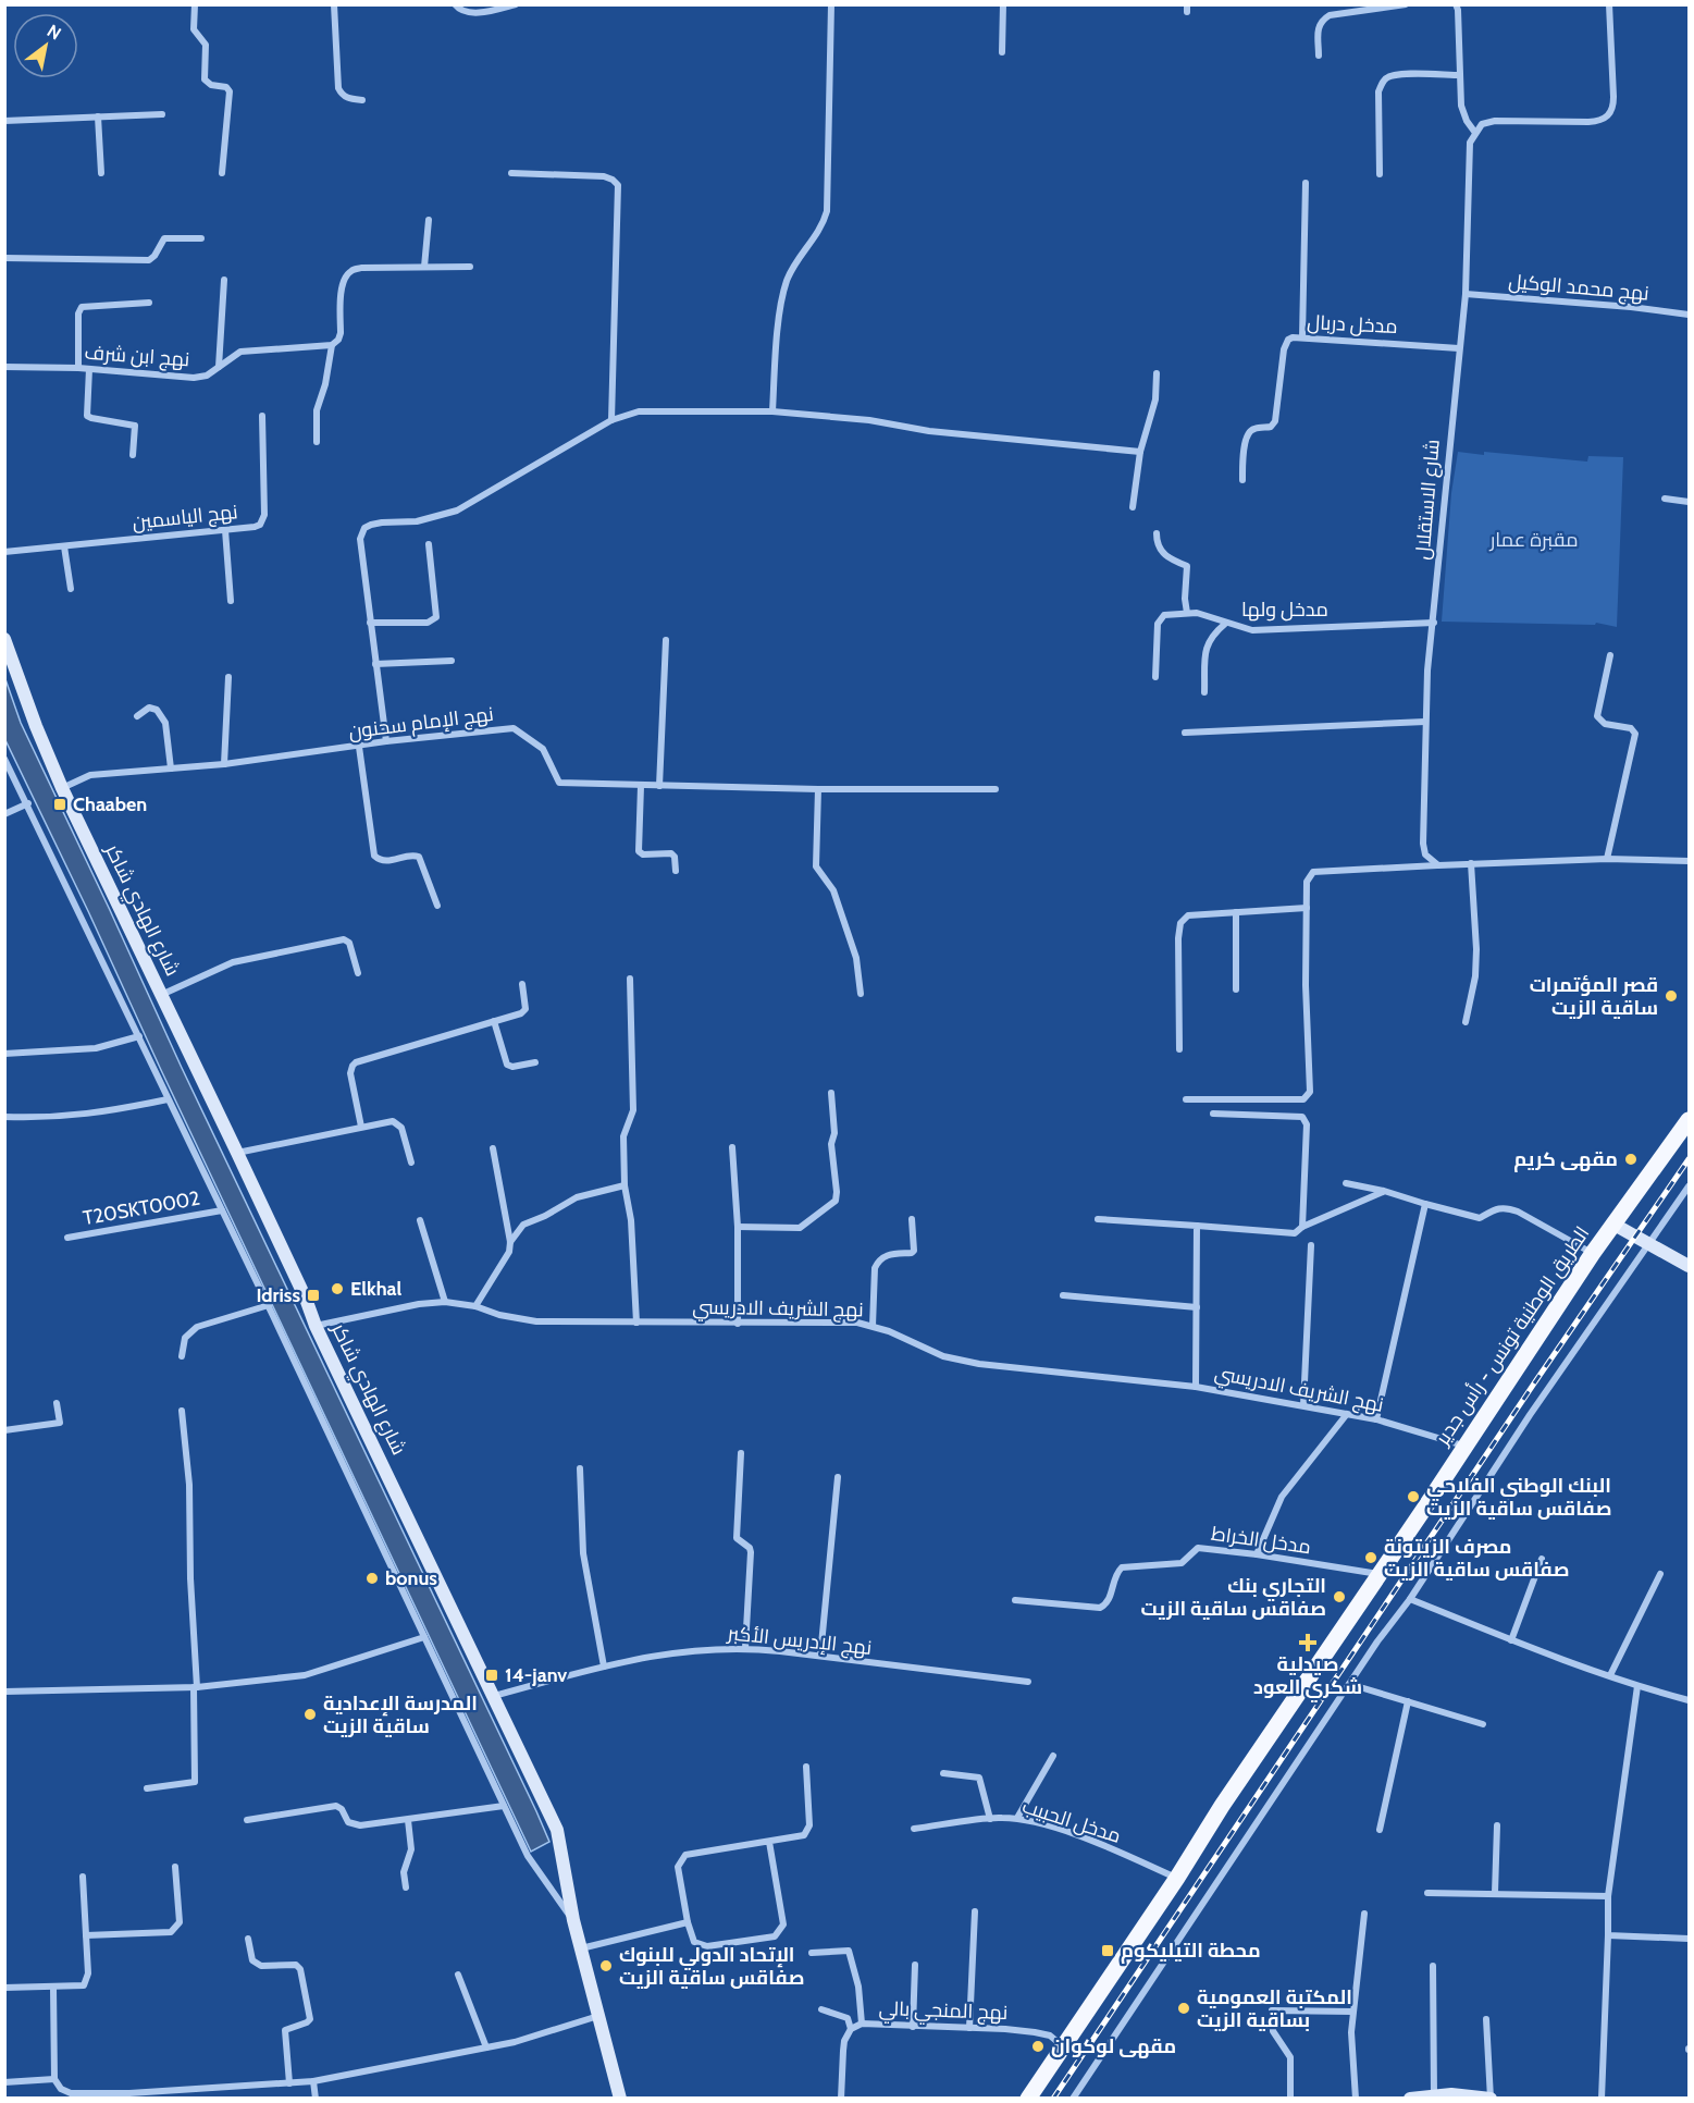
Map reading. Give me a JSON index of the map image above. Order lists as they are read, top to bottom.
{
  "streets": {
    "main road": ["شارع الهادي شاكر", "الطريق الوطنية تونس - رأس جدير"],
    "street": [
      "نهج محمد الوكيل",
      "مدخل دربال",
      "نهج ابن شرف",
      "شارع الاستقلال",
      "نهج الياسمين",
      "مدخل ولها",
      "نهج الإمام سحنون",
      "T20SKT0002",
      "نهج الشريف الادريسي",
      "مدخل الخراط",
      "نهج الإدريس الأكبر",
      "مدخل الحبيب",
      "نهج المنجي بالي"
    ]
  },
  "crossings": [
    ["نهج محمد الوكيل", "شارع الاستقلال"],
    ["مدخل دربال", "شارع الاستقلال"],
    ["شارع الاستقلال", "مدخل ولها"],
    ["نهج الإمام سحنون", "شارع الهادي شاكر"],
    ["شارع الهادي شاكر", "نهج الشريف الادريسي"],
    ["شارع الهادي شاكر", "نهج الإدريس الأكبر"],
    ["نهج الشريف الادريسي", "الطريق الوطنية تونس - رأس جدير"],
    ["الطريق الوطنية تونس - رأس جدير", "مدخل الخراط"],
    ["الطريق الوطنية تونس - رأس جدير", "مدخل الحبيب"],
    ["الطريق الوطنية تونس - رأس جدير", "نهج المنجي بالي"]
  ],
  "parks": ["مقبرة عمار"],
  "places": {
    "transit": [
      "Chaaben",
      "Idriss",
      "14-janv",
      "محطة التيليكوم"
    ],
    "other": [
      "قصر المؤتمرات ساقية الزيت",
      "مقهى كريم",
      "Elkhal",
      "البنك الوطني الفلاحي صفاقس ساقية الزيت",
      "مصرف الزيتونة صفاقس ساقية الزيت",
      "bonus",
      "التجاري بنك صفاقس ساقية الزيت",
      "المدرسة الإعدادية ساقية الزيت",
      "الإتحاد الدولي للبنوك صفاقس ساقية الزيت",
      "المكتبة العمومية بساقية الزيت",
      "مقهى لوكوان"
    ],
    "health": ["صيدلية شكري العود"]
  },
  "north": "top right"
}
